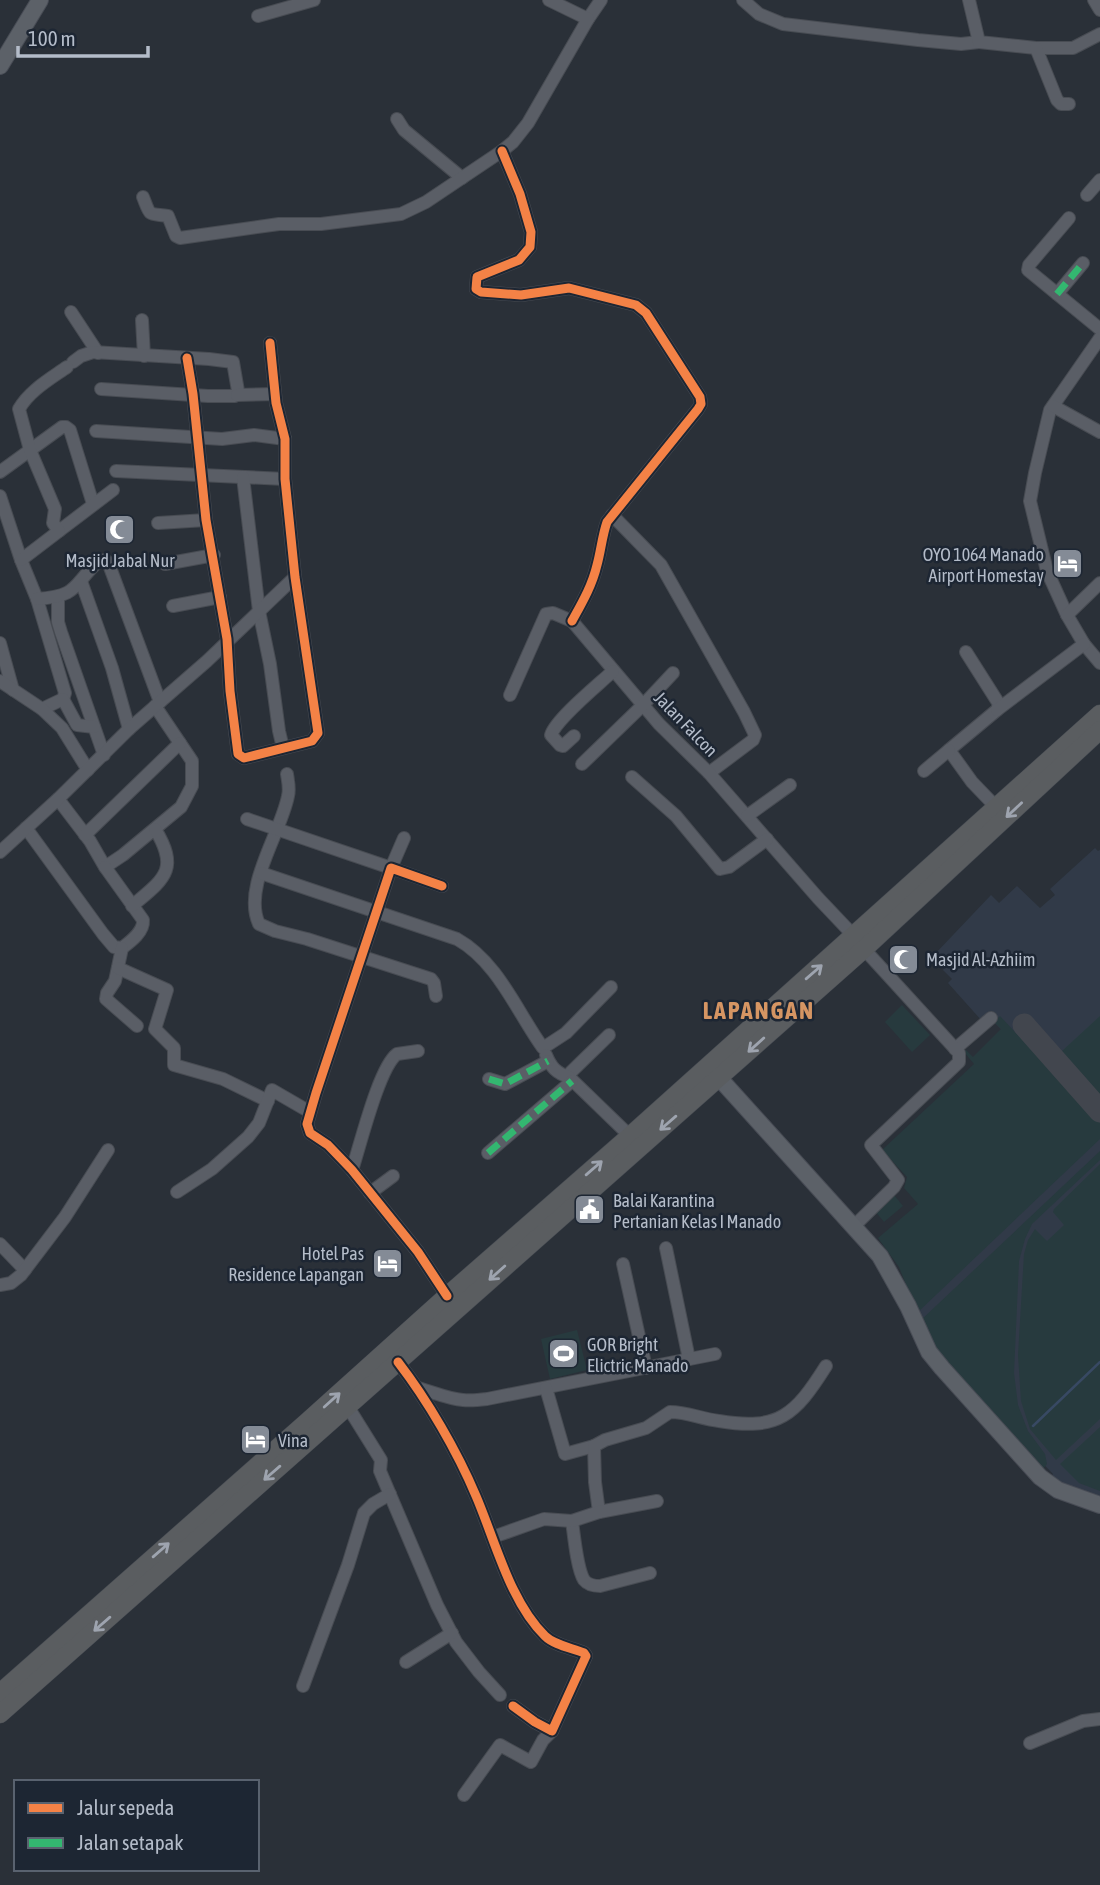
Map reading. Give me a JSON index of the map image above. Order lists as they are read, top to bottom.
{
  "streets": {
    "street": ["Jalan Falcon"]
  },
  "districts": ["LAPANGAN"],
  "places": {
    "mosque": ["Masjid Jabal Nur", "Masjid Al-Azhiim"],
    "hotel": ["OYO 1064 Manado Airport Homestay", "Hotel Pas Residence Lapangan", "Vina"],
    "public building": ["Balai Karantina Pertanian Kelas I Manado"],
    "sports": ["GOR Bright Elictric Manado"]
  },
  "legend": ["Jalur sepeda", "Jalan setapak"],
  "scale_bar": "100 m"
}
